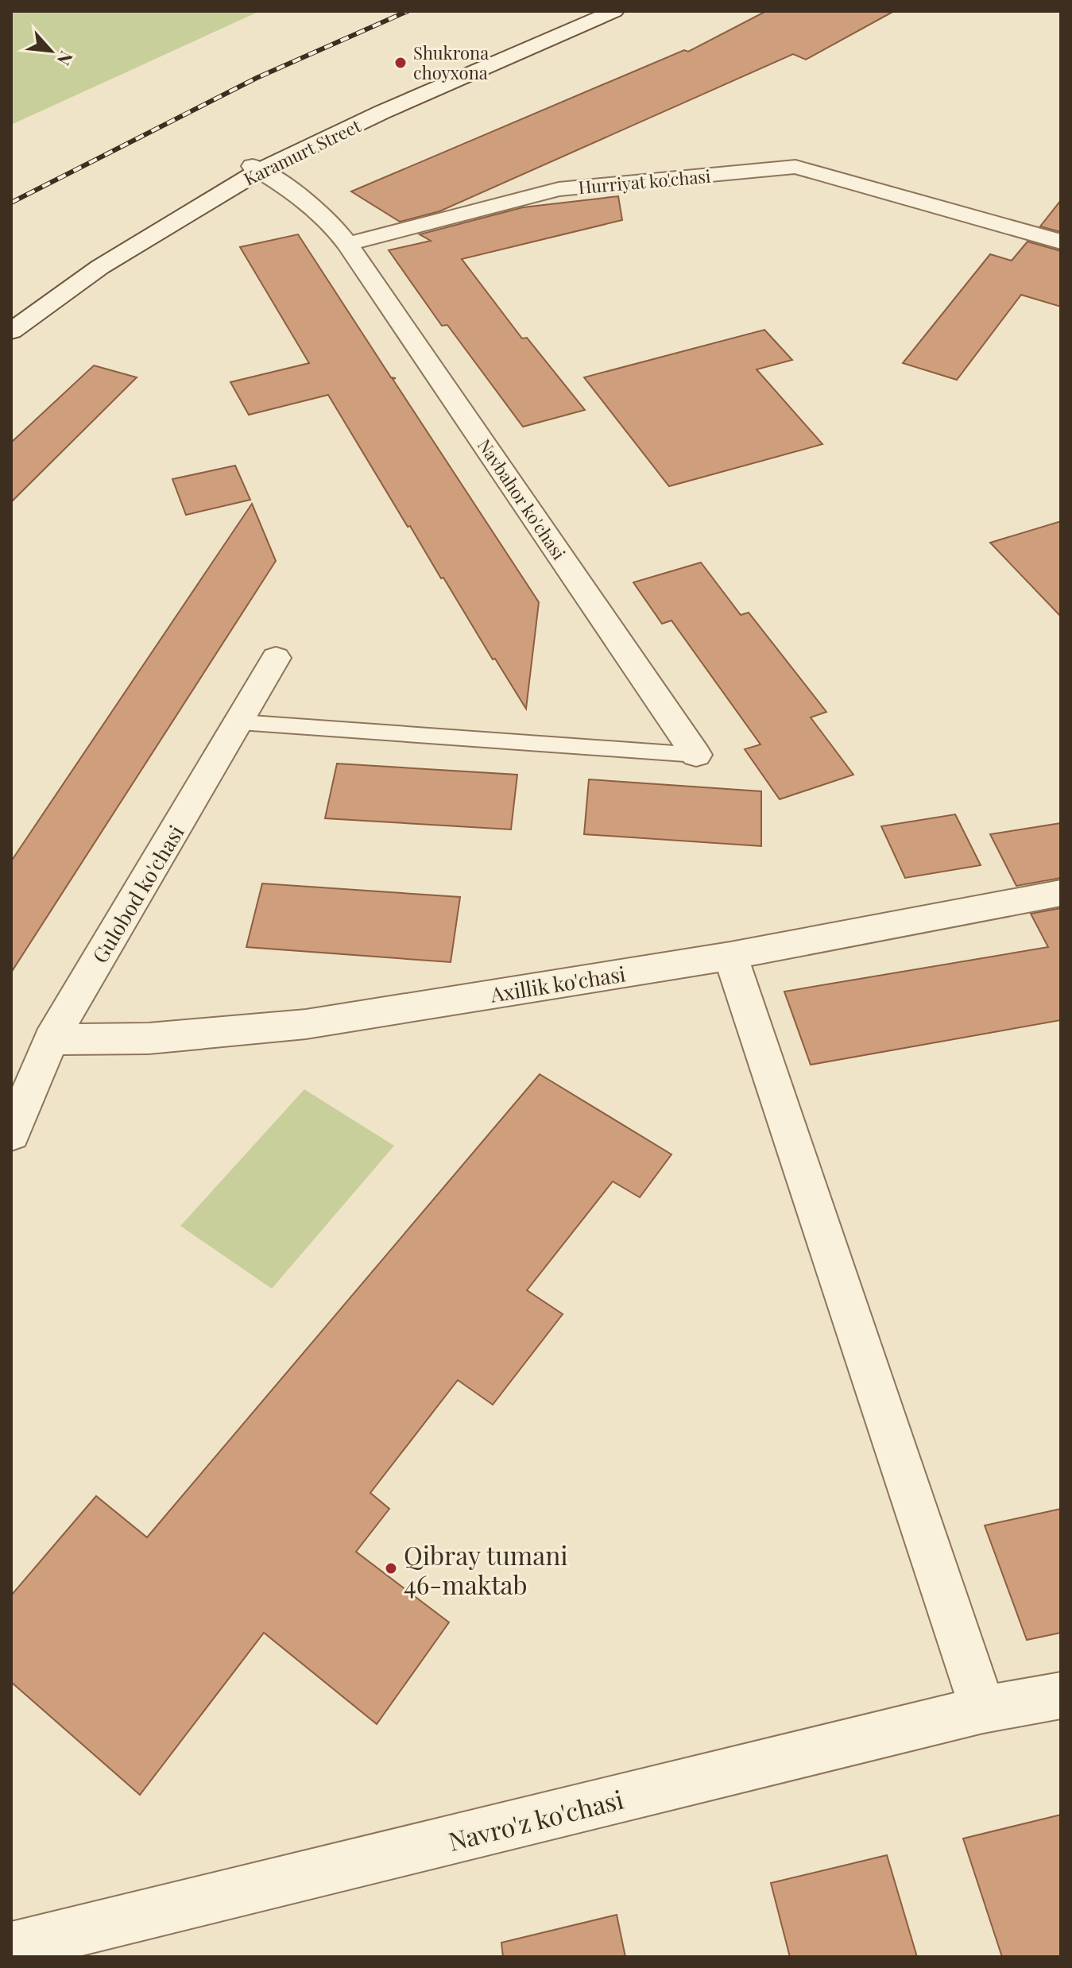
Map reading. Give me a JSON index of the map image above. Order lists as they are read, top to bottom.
{
  "streets": {
    "street": [
      "Karamurt Street",
      "Hurriyat ko'chasi",
      "Navbahor ko'chasi",
      "Gulobod ko'chasi",
      "Axillik ko'chasi",
      "Navro'z ko'chasi"
    ]
  },
  "crossings": [
    ["Hurriyat ko'chasi", "Navbahor ko'chasi"],
    ["Gulobod ko'chasi", "Axillik ko'chasi"]
  ],
  "places": ["Shukrona choyxona", "Qibray tumani 46-maktab"],
  "north": "bottom right"
}
